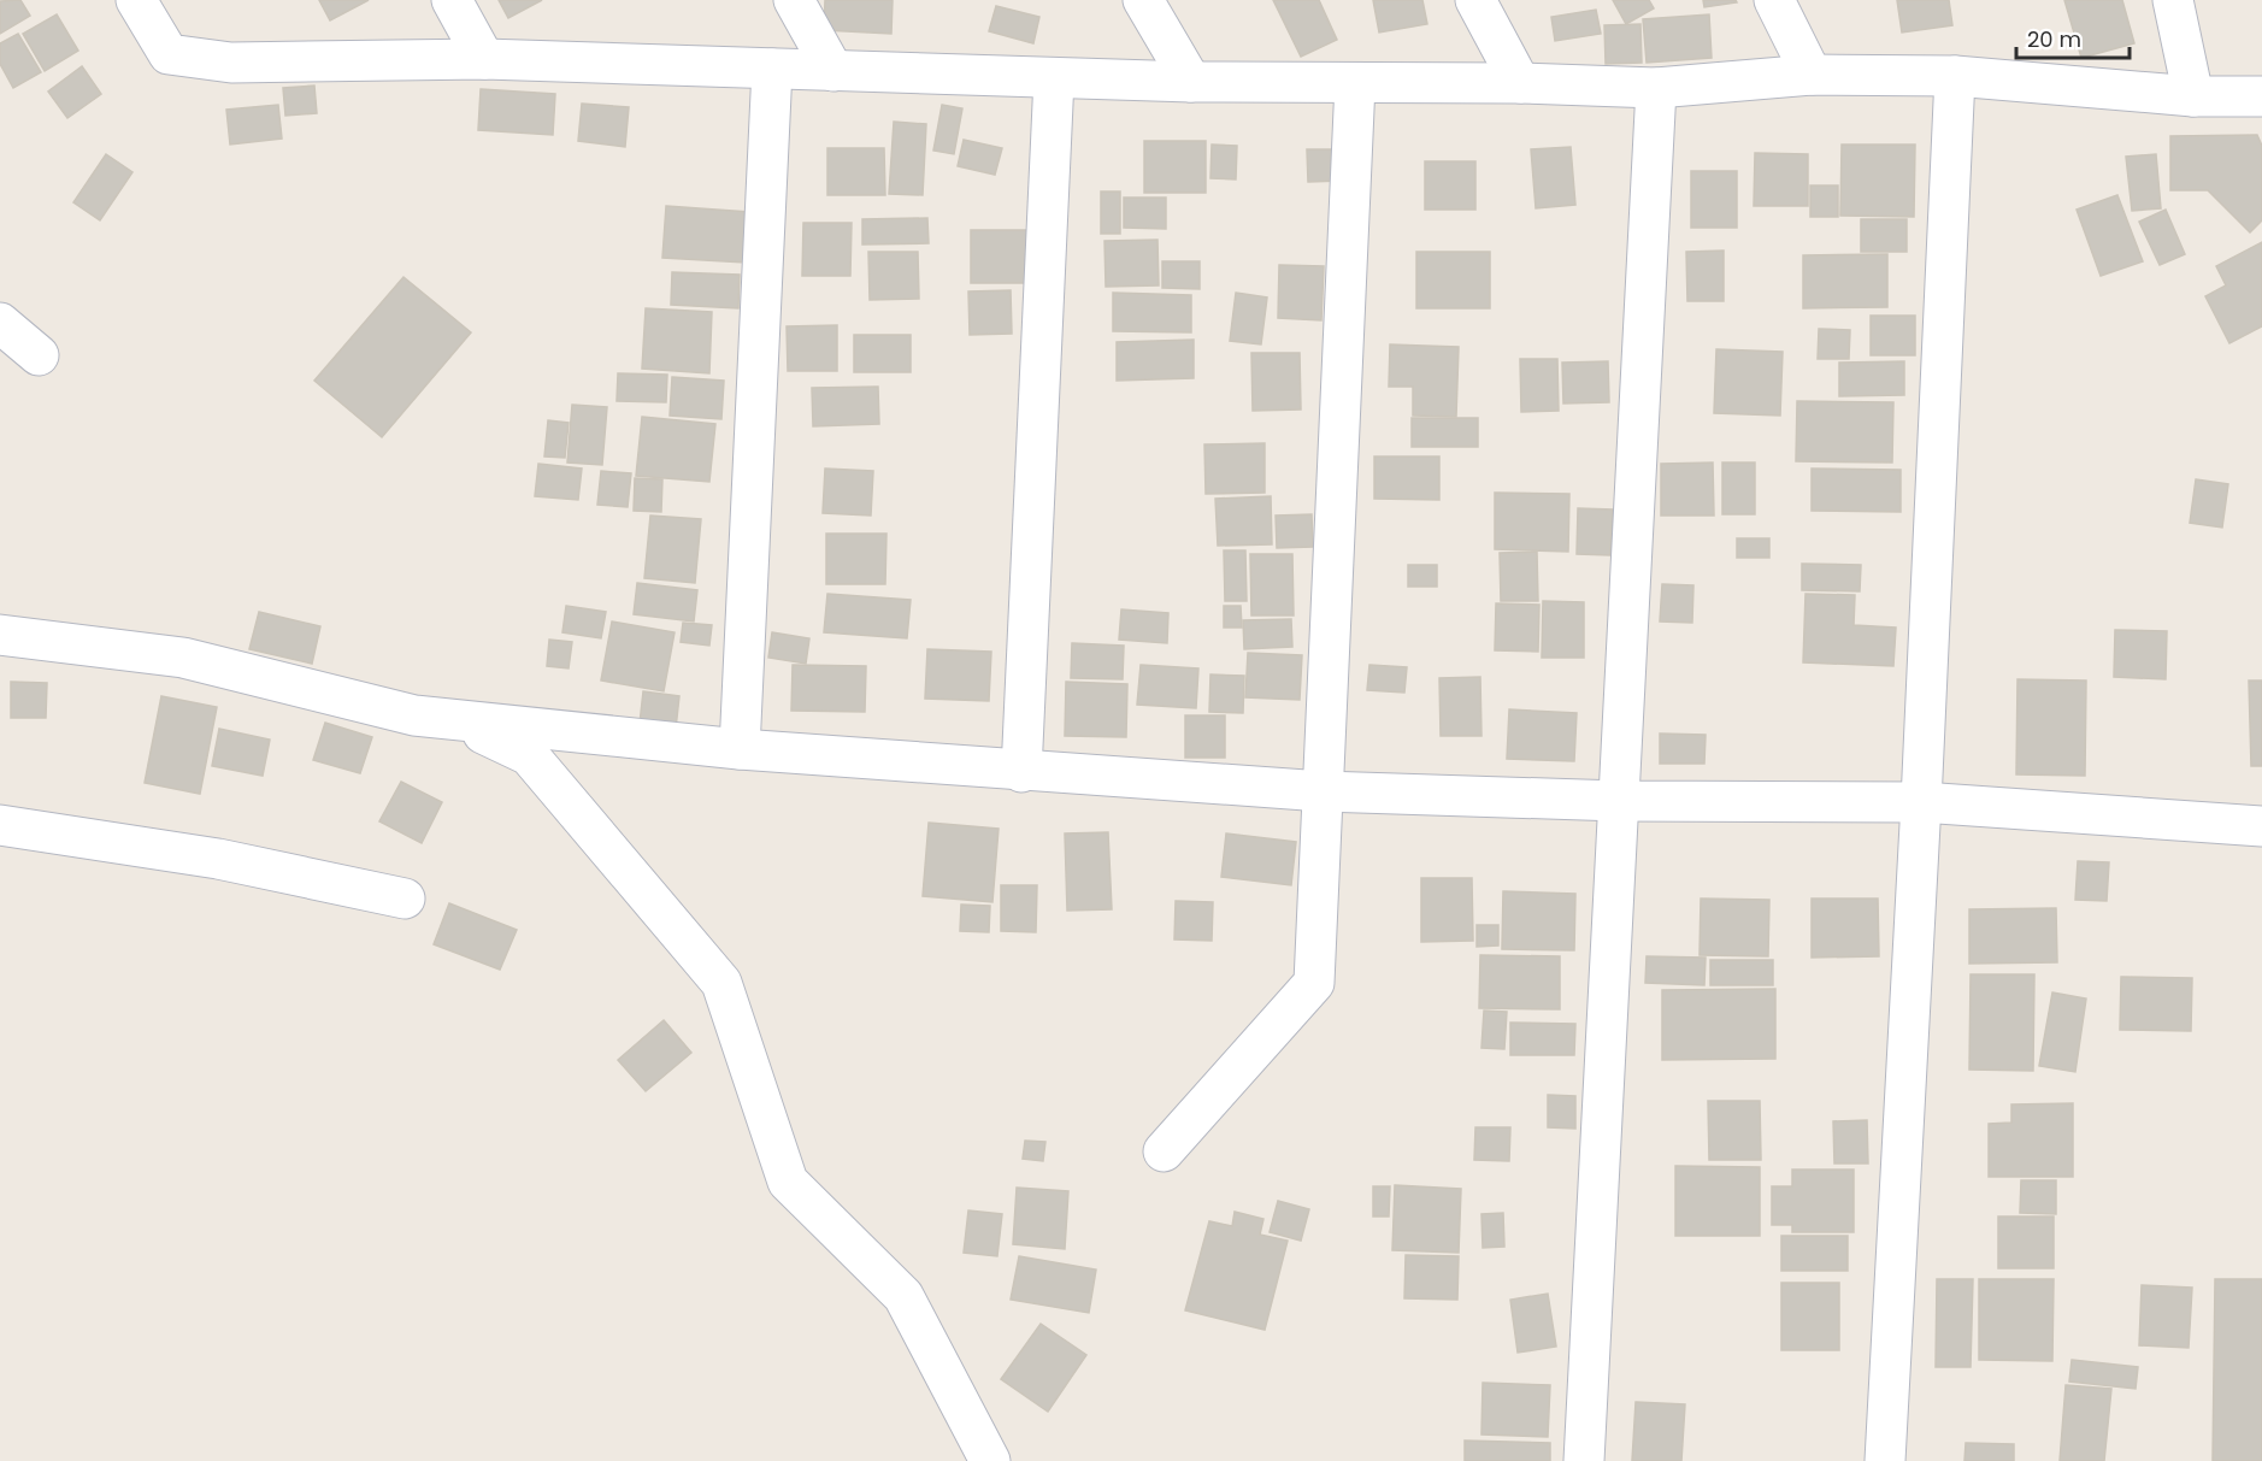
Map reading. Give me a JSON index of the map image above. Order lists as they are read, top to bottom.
{
  "scale_bar": "20 m"
}
